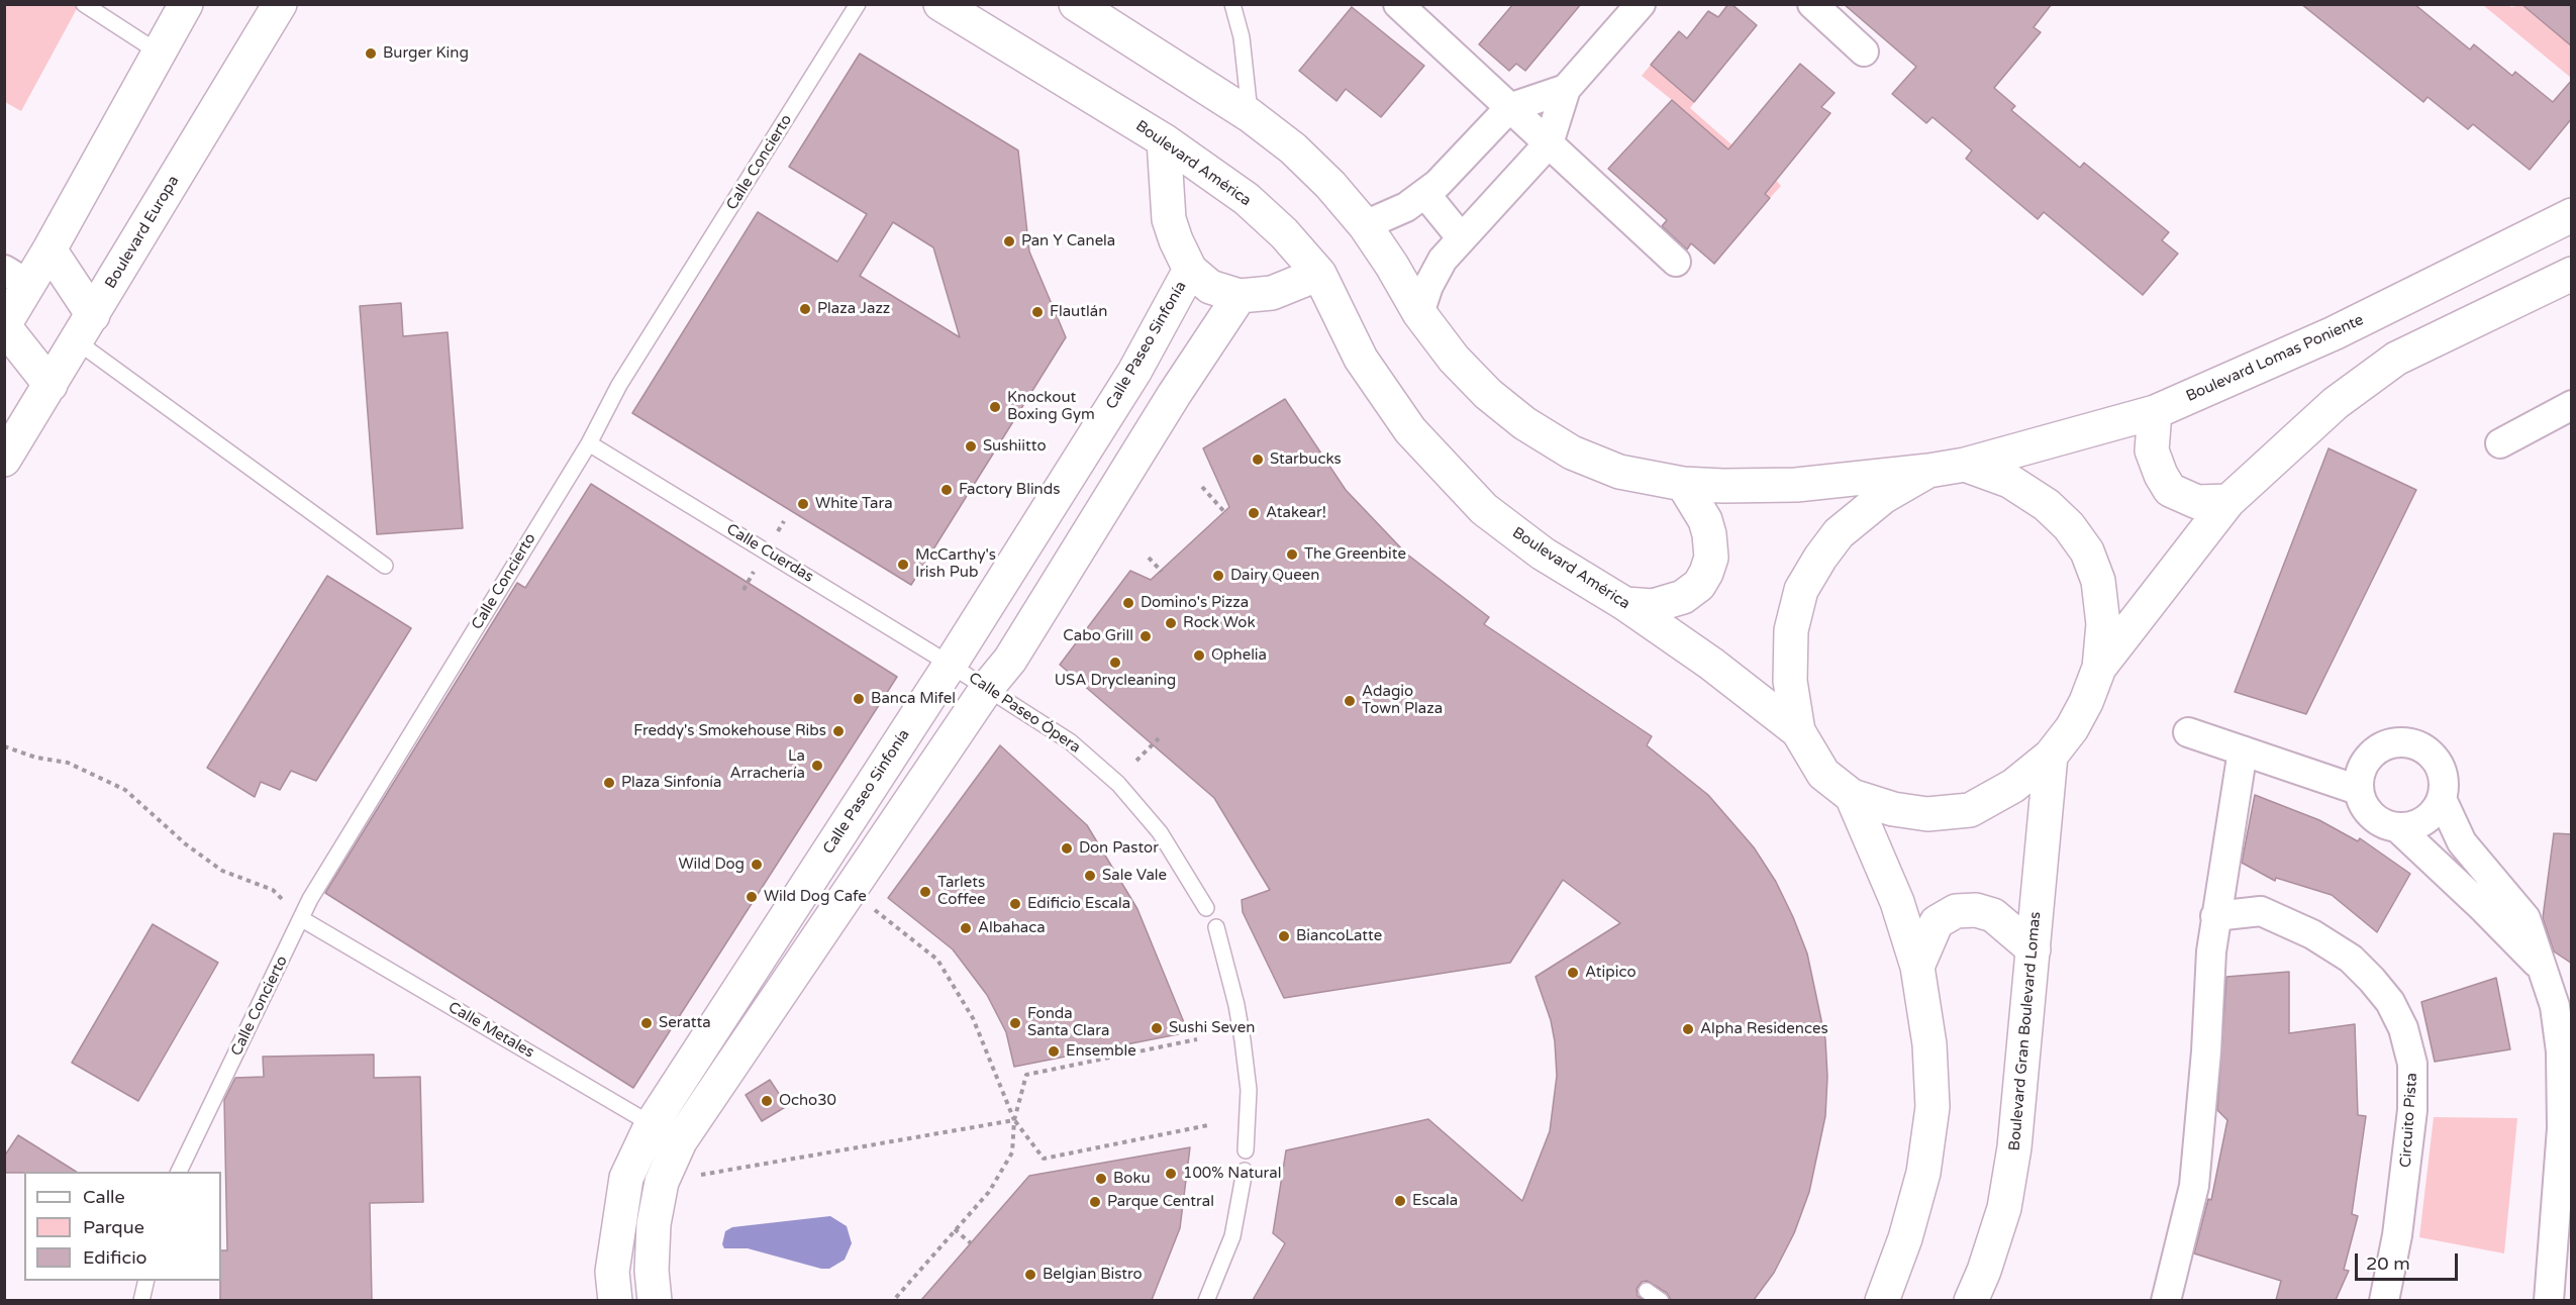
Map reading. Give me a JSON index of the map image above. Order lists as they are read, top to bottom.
{
  "streets": {
    "main road": [
      "Boulevard América",
      "Boulevard Europa",
      "Calle Paseo Sinfonía",
      "Boulevard Lomas Poniente",
      "Boulevard Gran Boulevard Lomas"
    ],
    "street": ["Circuito Pista"],
    "lane": [
      "Calle Concierto",
      "Calle Cuerdas",
      "Calle Paseo Ópera",
      "Calle Metales"
    ]
  },
  "crossings": [
    ["Calle Concierto", "Calle Cuerdas"],
    ["Calle Concierto", "Calle Metales"],
    ["Boulevard América", "Calle Paseo Sinfonía"],
    ["Calle Paseo Sinfonía", "Calle Cuerdas"],
    ["Calle Paseo Sinfonía", "Calle Paseo Ópera"],
    ["Calle Paseo Sinfonía", "Calle Metales"],
    ["Calle Cuerdas", "Calle Paseo Ópera"]
  ],
  "places": [
    "Burger King",
    "Pan Y Canela",
    "Plaza Jazz",
    "Flautlán",
    "Knockout Boxing Gym",
    "Sushiitto",
    "Starbucks",
    "Factory Blinds",
    "White Tara",
    "Atakear!",
    "The Greenbite",
    "McCarthy's Irish Pub",
    "Dairy Queen",
    "Domino's Pizza",
    "Rock Wok",
    "Cabo Grill",
    "Ophelia",
    "USA Drycleaning",
    "Banca Mifel",
    "Adagio Town Plaza",
    "Freddy's Smokehouse Ribs",
    "La Arrachería",
    "Plaza Sinfonía",
    "Don Pastor",
    "Wild Dog",
    "Sale Vale",
    "Tarlets Coffee",
    "Wild Dog Cafe",
    "Edificio Escala",
    "Albahaca",
    "BiancoLatte",
    "Atipico",
    "Seratta",
    "Fonda Santa Clara",
    "Sushi Seven",
    "Alpha Residences",
    "Ensemble",
    "Ocho30",
    "100% Natural",
    "Boku",
    "Escala",
    "Parque Central",
    "Belgian Bistro"
  ],
  "legend": ["Calle", "Parque", "Edificio"],
  "scale_bar": "20 m"
}
